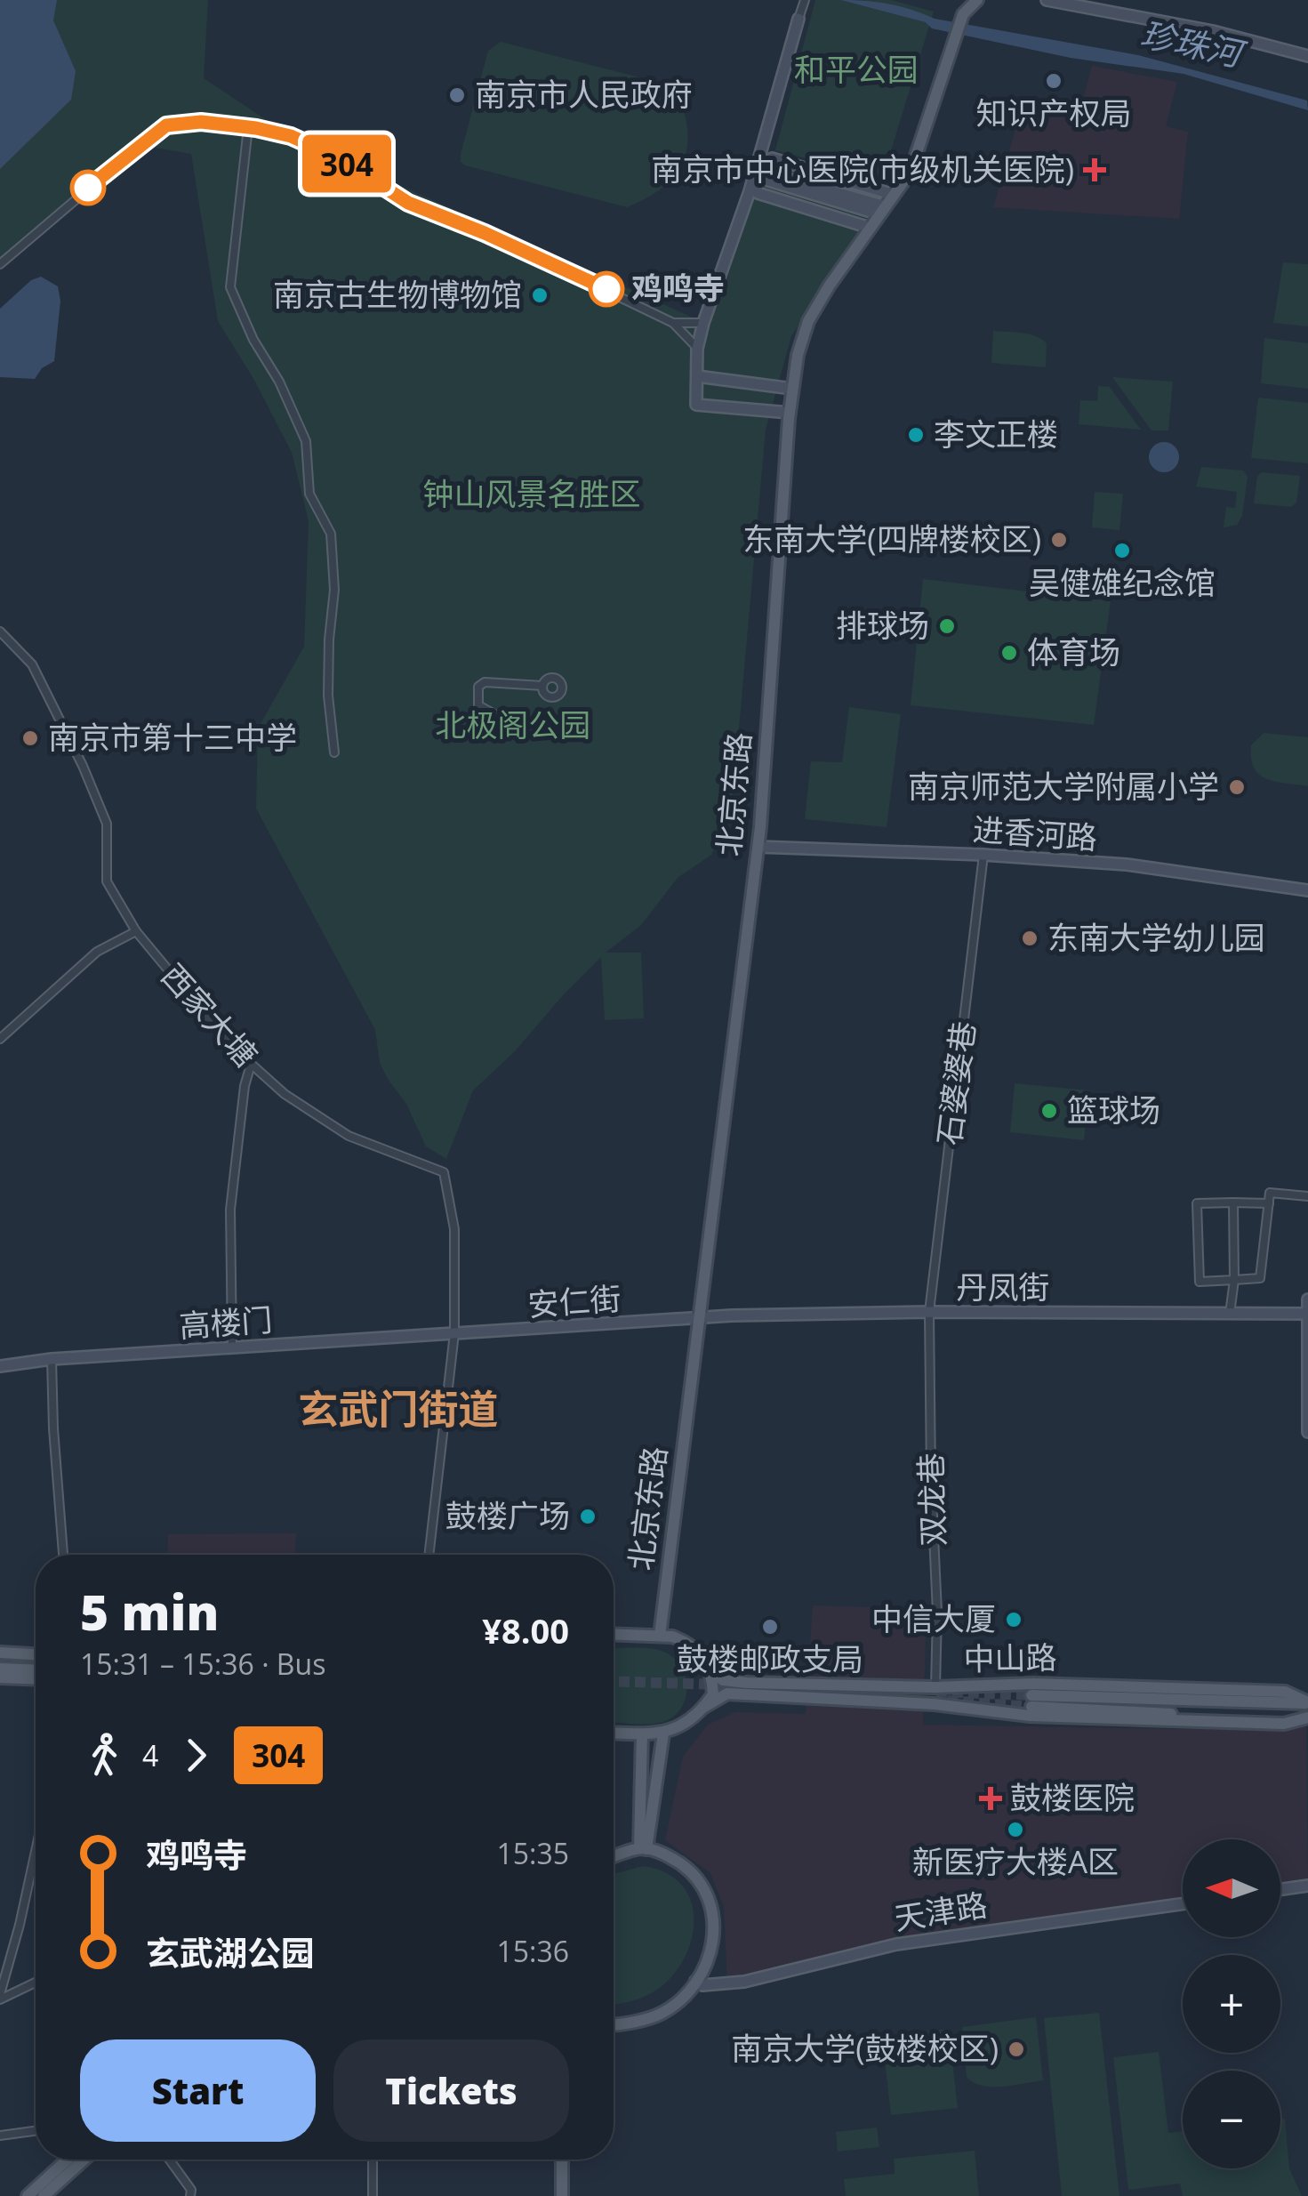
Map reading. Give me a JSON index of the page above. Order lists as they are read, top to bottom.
{
  "streets": {
    "main road": ["北京东路", "中山路"],
    "street": [
      "进香河路",
      "西家大塘",
      "石婆婆巷",
      "丹凤街",
      "安仁街",
      "高楼门",
      "双龙巷",
      "天津路"
    ]
  },
  "crossings": [
    ["北京东路", "进香河路"],
    ["北京东路", "丹凤街"],
    ["北京东路", "安仁街"],
    ["进香河路", "石婆婆巷"],
    ["西家大塘", "安仁街"],
    ["西家大塘", "高楼门"],
    ["石婆婆巷", "丹凤街"],
    ["石婆婆巷", "双龙巷"],
    ["丹凤街", "安仁街"],
    ["丹凤街", "双龙巷"],
    ["安仁街", "高楼门"],
    ["双龙巷", "中山路"]
  ],
  "districts": ["玄武门街道"],
  "water": ["珍珠河"],
  "parks": ["和平公园", "钟山风景名胜区", "北极阁公园"],
  "places": {
    "other": [
      "知识产权局",
      "南京市人民政府",
      "鸡鸣寺",
      "南京古生物博物馆",
      "李文正楼",
      "东南大学(四牌楼校区)",
      "吴健雄纪念馆",
      "排球场",
      "体育场",
      "南京市第十三中学",
      "南京师范大学附属小学",
      "东南大学幼儿园",
      "篮球场",
      "鼓楼广场",
      "中信大厦",
      "鼓楼邮政支局",
      "新医疗大楼A区",
      "南京大学(鼓楼校区)"
    ],
    "health": ["南京市中心医院(市级机关医院)", "鼓楼医院"]
  },
  "lines": ["bus line 304"],
  "north": "left",
  "page": {
    "on_map": "304",
    "heading": ["5 min", "15:31 – 15:36 · Bus", "¥8.00"],
    "legs": ["4", "304"],
    "list": [
      {
        "name": "鸡鸣寺",
        "value": "15:35"
      },
      {
        "name": "玄武湖公园",
        "value": "15:36"
      }
    ],
    "map_buttons": ["+", "−"],
    "buttons": ["Start", "Tickets"]
  }
}
